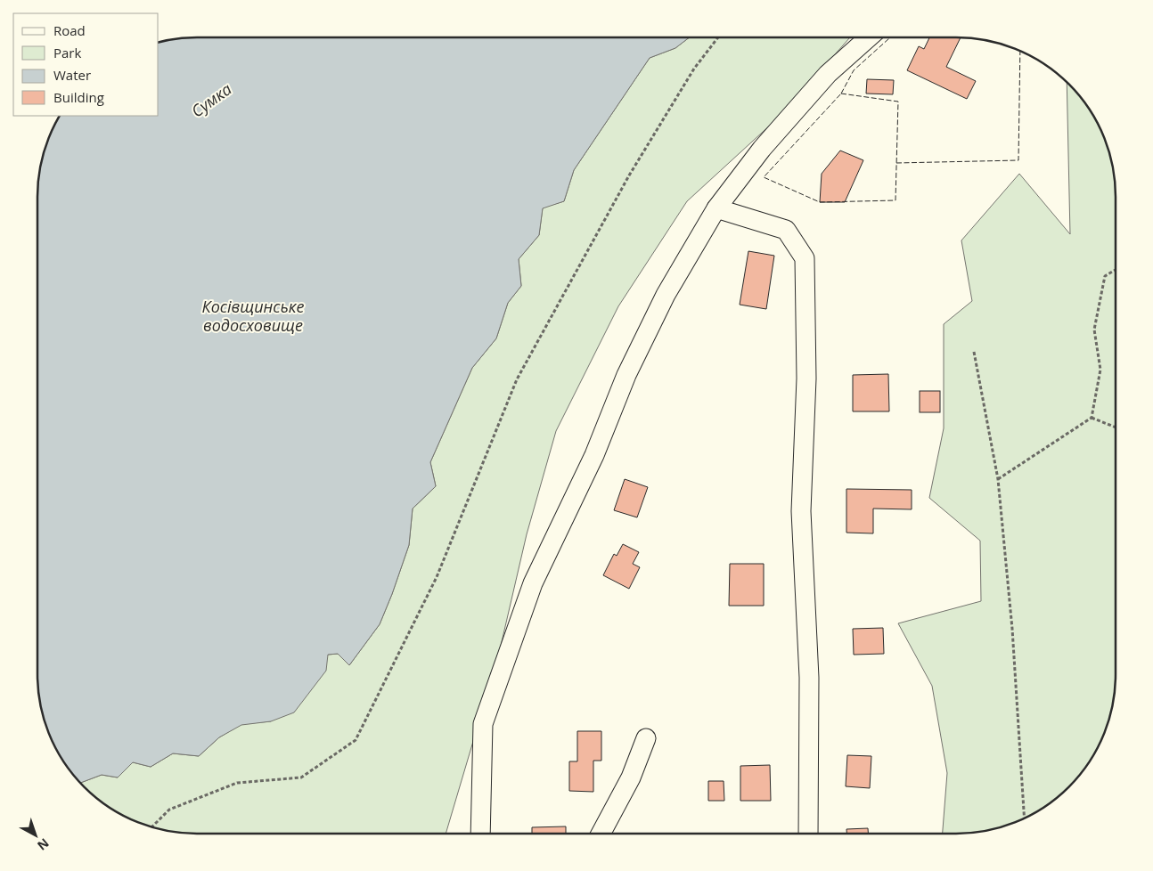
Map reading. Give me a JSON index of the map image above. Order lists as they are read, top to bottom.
{
  "water": ["Сумка", "Косівщинське водосховище"],
  "legend": [
    "Road",
    "Park",
    "Water",
    "Building"
  ],
  "north": "bottom right"
}
